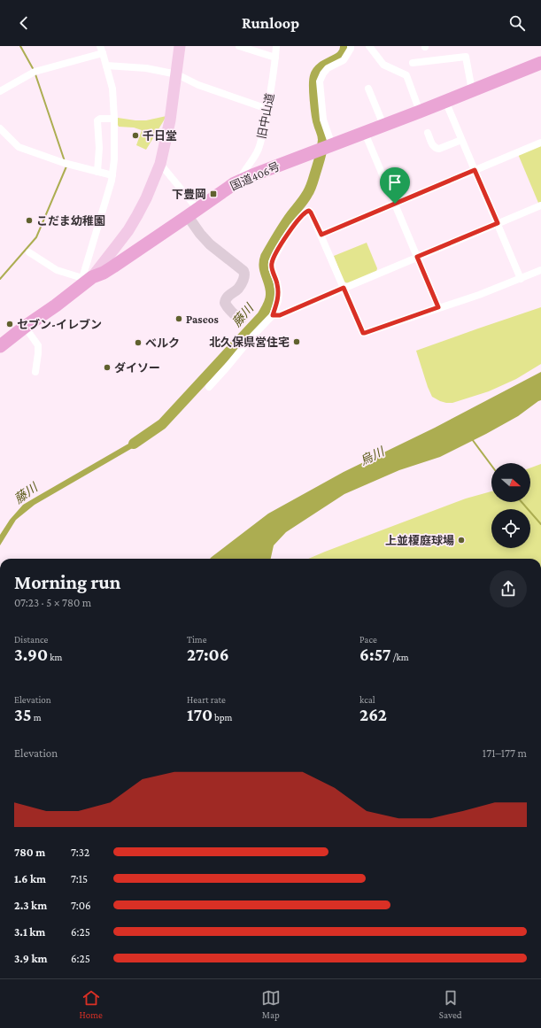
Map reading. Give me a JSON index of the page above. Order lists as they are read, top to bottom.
{
  "streets": {
    "highway": ["国道406号"],
    "street": ["旧中山道"]
  },
  "crossings": [
    ["旧中山道", "国道406号"]
  ],
  "water": ["藤川", "烏川"],
  "places": {
    "other": [
      "千日堂",
      "こだま幼稚園",
      "Paseos",
      "セブン-イレブン",
      "北久保県営住宅",
      "ベルク",
      "ダイソー",
      "上並榎庭球場"
    ],
    "transit": ["下豊岡"]
  },
  "north": "right",
  "page": {
    "header": "Runloop",
    "heading": ["Morning run", "07:23 · 5 × 780 m"],
    "stats": [
      ["Distance", "3.90 km"],
      ["Time", "27:06"],
      ["Pace", "6:57 /km"],
      ["Elevation", "35 m"],
      ["Heart rate", "170 bpm"],
      ["kcal", "262"]
    ],
    "chart": ["Elevation", "171–177 m"],
    "list": [
      {
        "name": "780 m",
        "note": "7:32"
      },
      {
        "name": "1.6 km",
        "note": "7:15"
      },
      {
        "name": "2.3 km",
        "note": "7:06"
      },
      {
        "name": "3.1 km",
        "note": "6:25"
      },
      {
        "name": "3.9 km",
        "note": "6:25"
      }
    ],
    "tabs": ["Home", "Map", "Saved"]
  }
}
